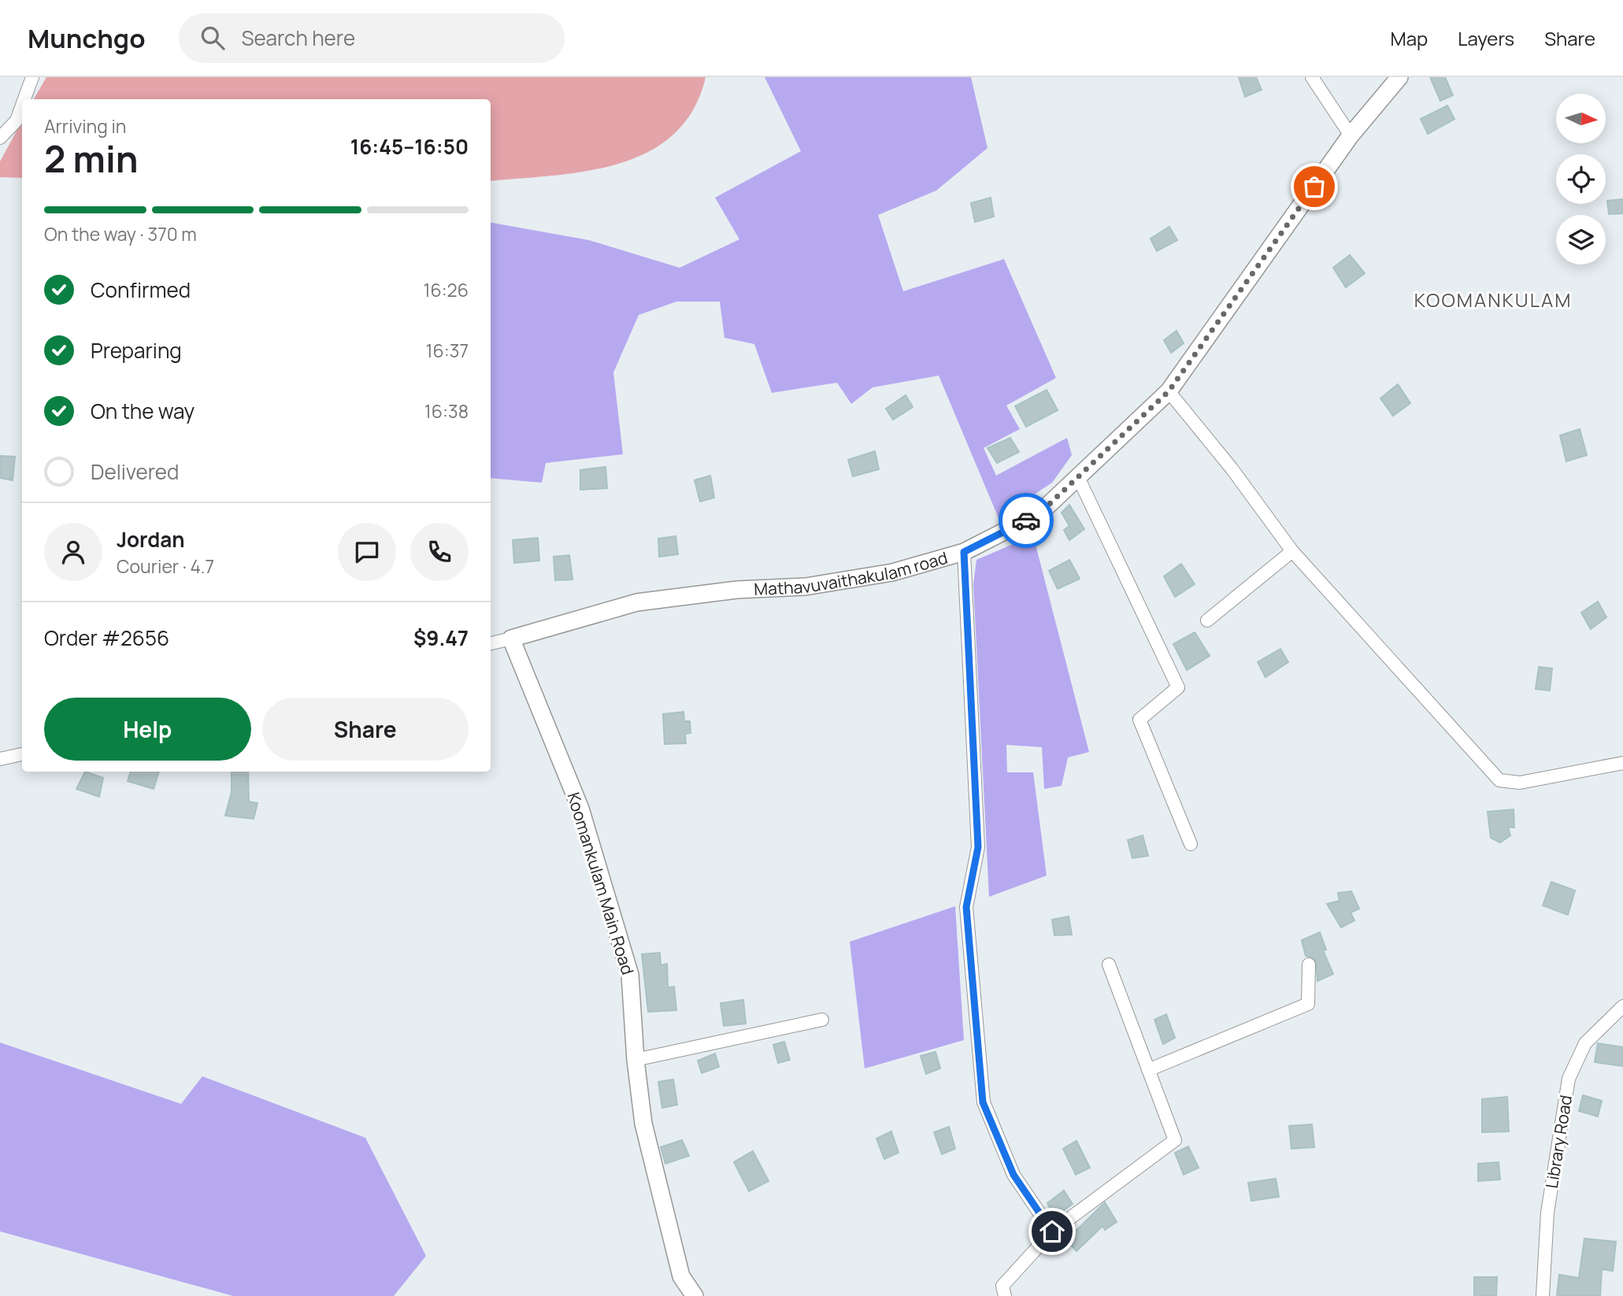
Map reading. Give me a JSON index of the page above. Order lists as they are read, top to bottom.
{
  "streets": {
    "street": ["Mathavuvaithakulam road", "Koomankulam Main Road", "Library Road"]
  },
  "crossings": [
    ["Mathavuvaithakulam road", "Koomankulam Main Road"]
  ],
  "districts": ["KOOMANKULAM"],
  "north": "right",
  "page": {
    "header": "Munchgo",
    "search": "Search here",
    "nav": ["Map", "Layers", "Share"],
    "heading": ["2 min", "Arriving in", "16:45–16:50"],
    "panel": [
      "Jordan",
      "Courier · 4.7",
      "Order #2656",
      "$9.47"
    ],
    "bar": "On the way · 370 m",
    "list": [
      ["Confirmed", "16:26"],
      ["Preparing", "16:37"],
      ["On the way", "16:38"],
      "Delivered"
    ],
    "buttons": ["Help", "Share"]
  }
}
